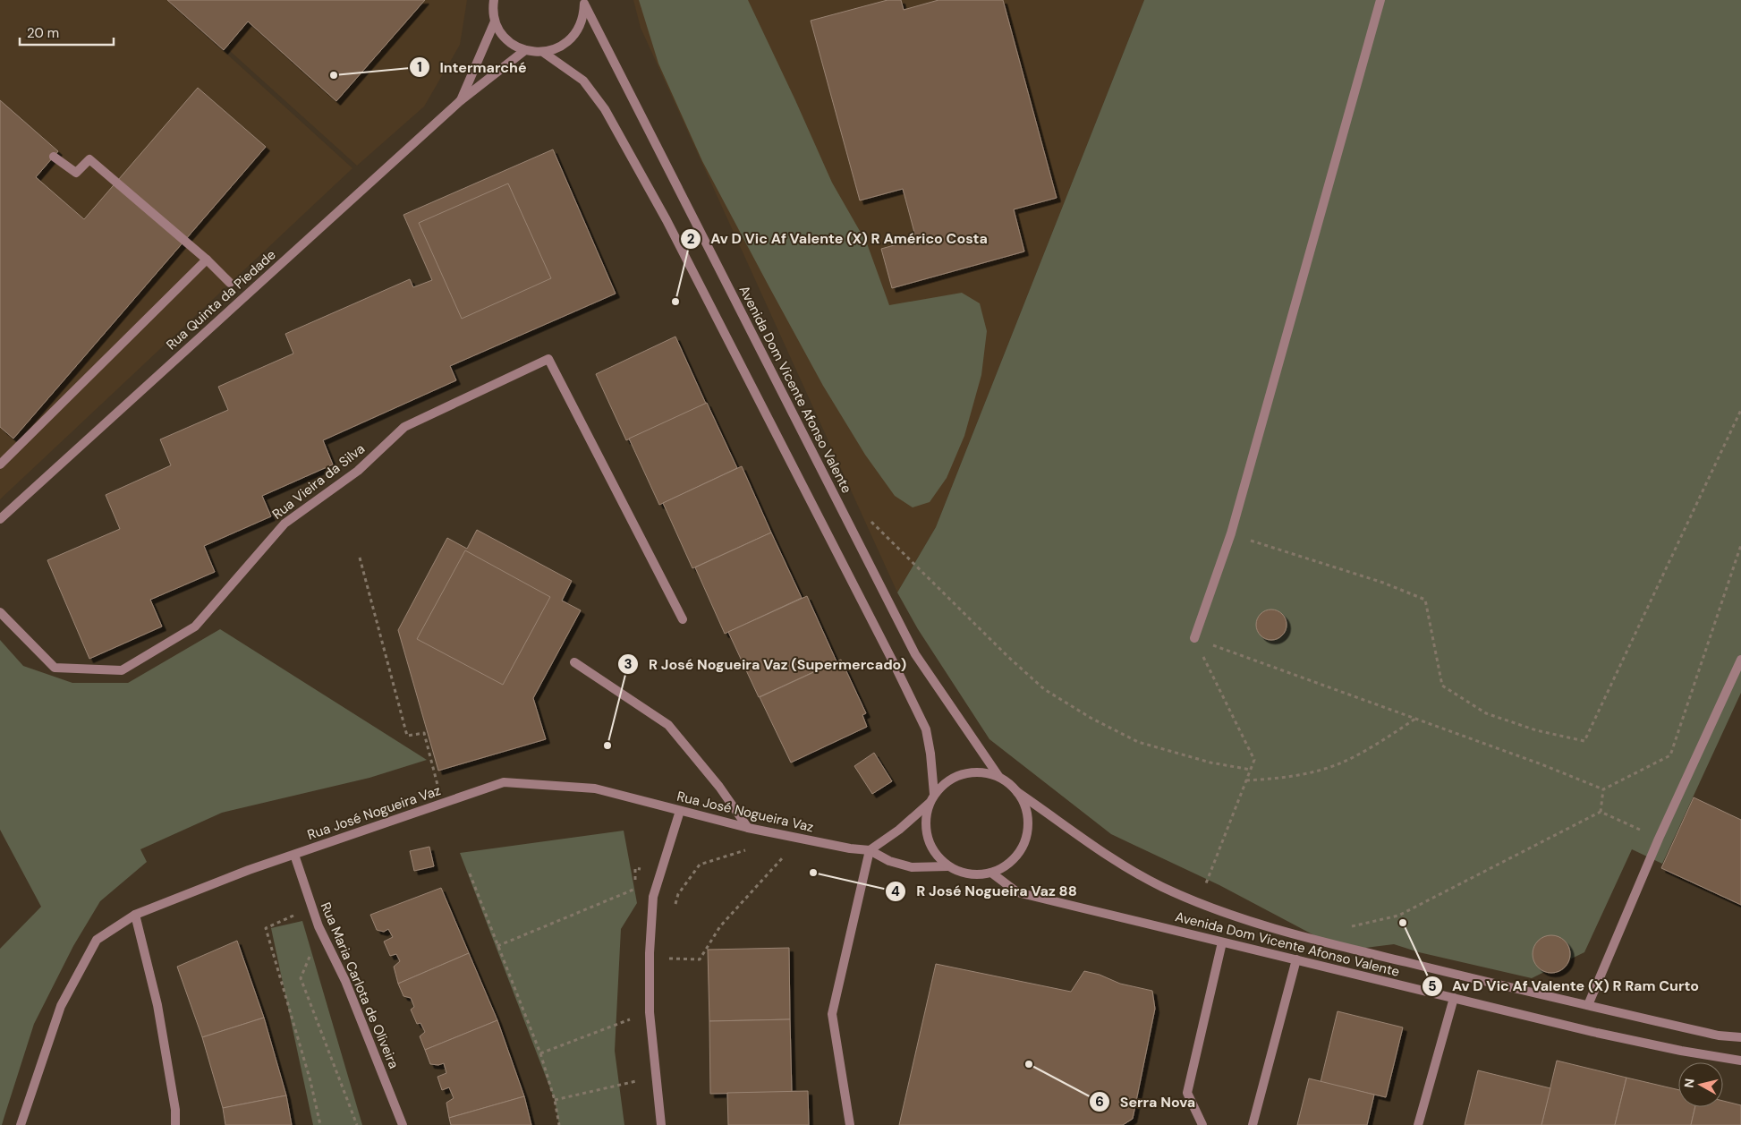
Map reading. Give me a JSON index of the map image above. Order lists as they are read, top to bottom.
{
  "streets": {
    "street": [
      "Rua Quinta da Piedade",
      "Avenida Dom Vicente Afonso Valente",
      "Rua Vieira da Silva",
      "Rua José Nogueira Vaz",
      "Rua Maria Carlota de Oliveira"
    ]
  },
  "crossings": [
    ["Avenida Dom Vicente Afonso Valente", "Rua José Nogueira Vaz"],
    ["Rua José Nogueira Vaz", "Rua Maria Carlota de Oliveira"]
  ],
  "places": [
    "Intermarché",
    "Av D Vic Af Valente (X) R Américo Costa",
    "R José Nogueira Vaz (Supermercado)",
    "R José Nogueira Vaz 88",
    "Av D Vic Af Valente (X) R Ram Curto",
    "Serra Nova"
  ],
  "scale_bar": "20 m",
  "north": "left"
}
